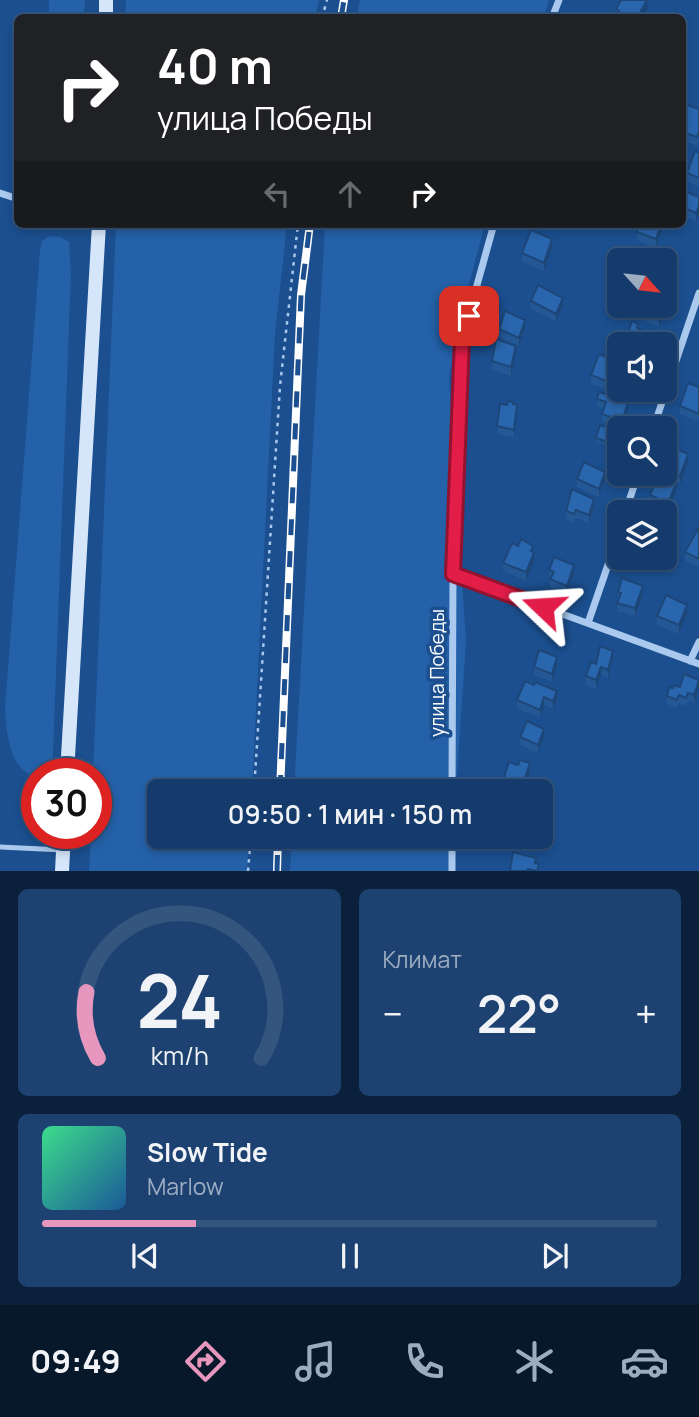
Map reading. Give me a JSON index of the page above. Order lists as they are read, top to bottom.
{
  "streets": {
    "street": ["улица Победы"]
  },
  "north": "bottom right",
  "page": {
    "turn": ["40 m", "улица Победы"],
    "limit": "30",
    "trip": "09:50 · 1 мин · 150 m",
    "tile": "Климат",
    "heat": ["−", "22°", "+"],
    "song": ["Slow Tide", "Marlow"],
    "tabs": "09:49",
    "gauge": ["24", "km/h"]
  }
}
